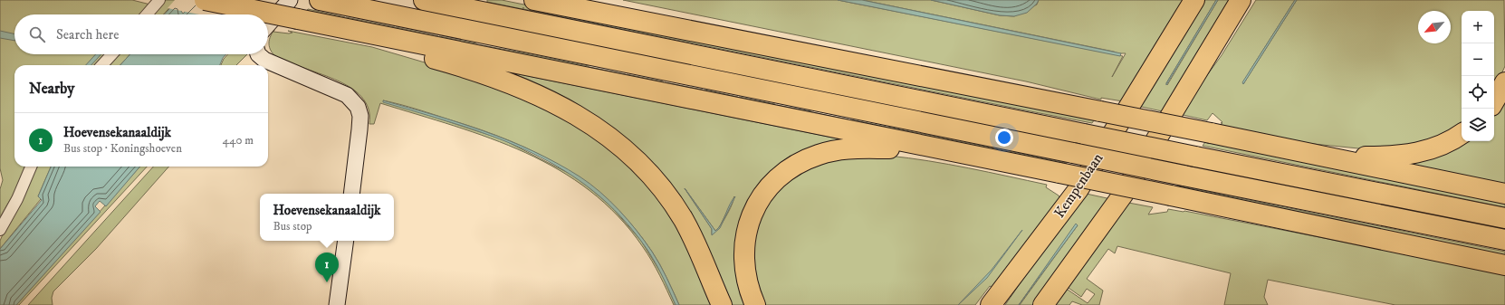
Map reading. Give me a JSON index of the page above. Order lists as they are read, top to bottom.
{
  "streets": {
    "highway": ["Kempenbaan"]
  },
  "north": "bottom left",
  "page": {
    "map_buttons": ["+", "−"],
    "search": "Search here",
    "heading": "Nearby",
    "list": [
      {
        "mark": "1",
        "name": "Hoevensekanaaldijk",
        "note": "Bus stop · Koningshoeven",
        "value": "440 m"
      }
    ],
    "popup": ["Hoevensekanaaldijk", "Bus stop"],
    "pins": "1"
  }
}
